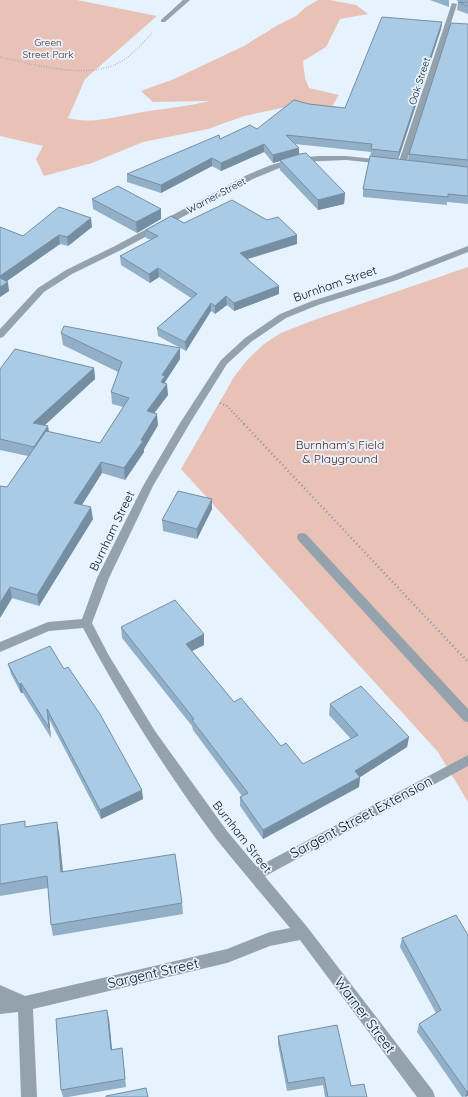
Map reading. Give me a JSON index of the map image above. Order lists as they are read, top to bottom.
{
  "streets": {
    "street": [
      "Oak Street",
      "Warner Street",
      "Burnham Street",
      "Sargent Street Extension",
      "Sargent Street"
    ]
  },
  "crossings": [
    ["Oak Street", "Warner Street"],
    ["Warner Street", "Burnham Street"],
    ["Warner Street", "Sargent Street"],
    ["Burnham Street", "Sargent Street Extension"],
    ["Burnham Street", "Sargent Street"]
  ],
  "parks": ["Green Street Park", "Burnham's Field & Playground"]
}
